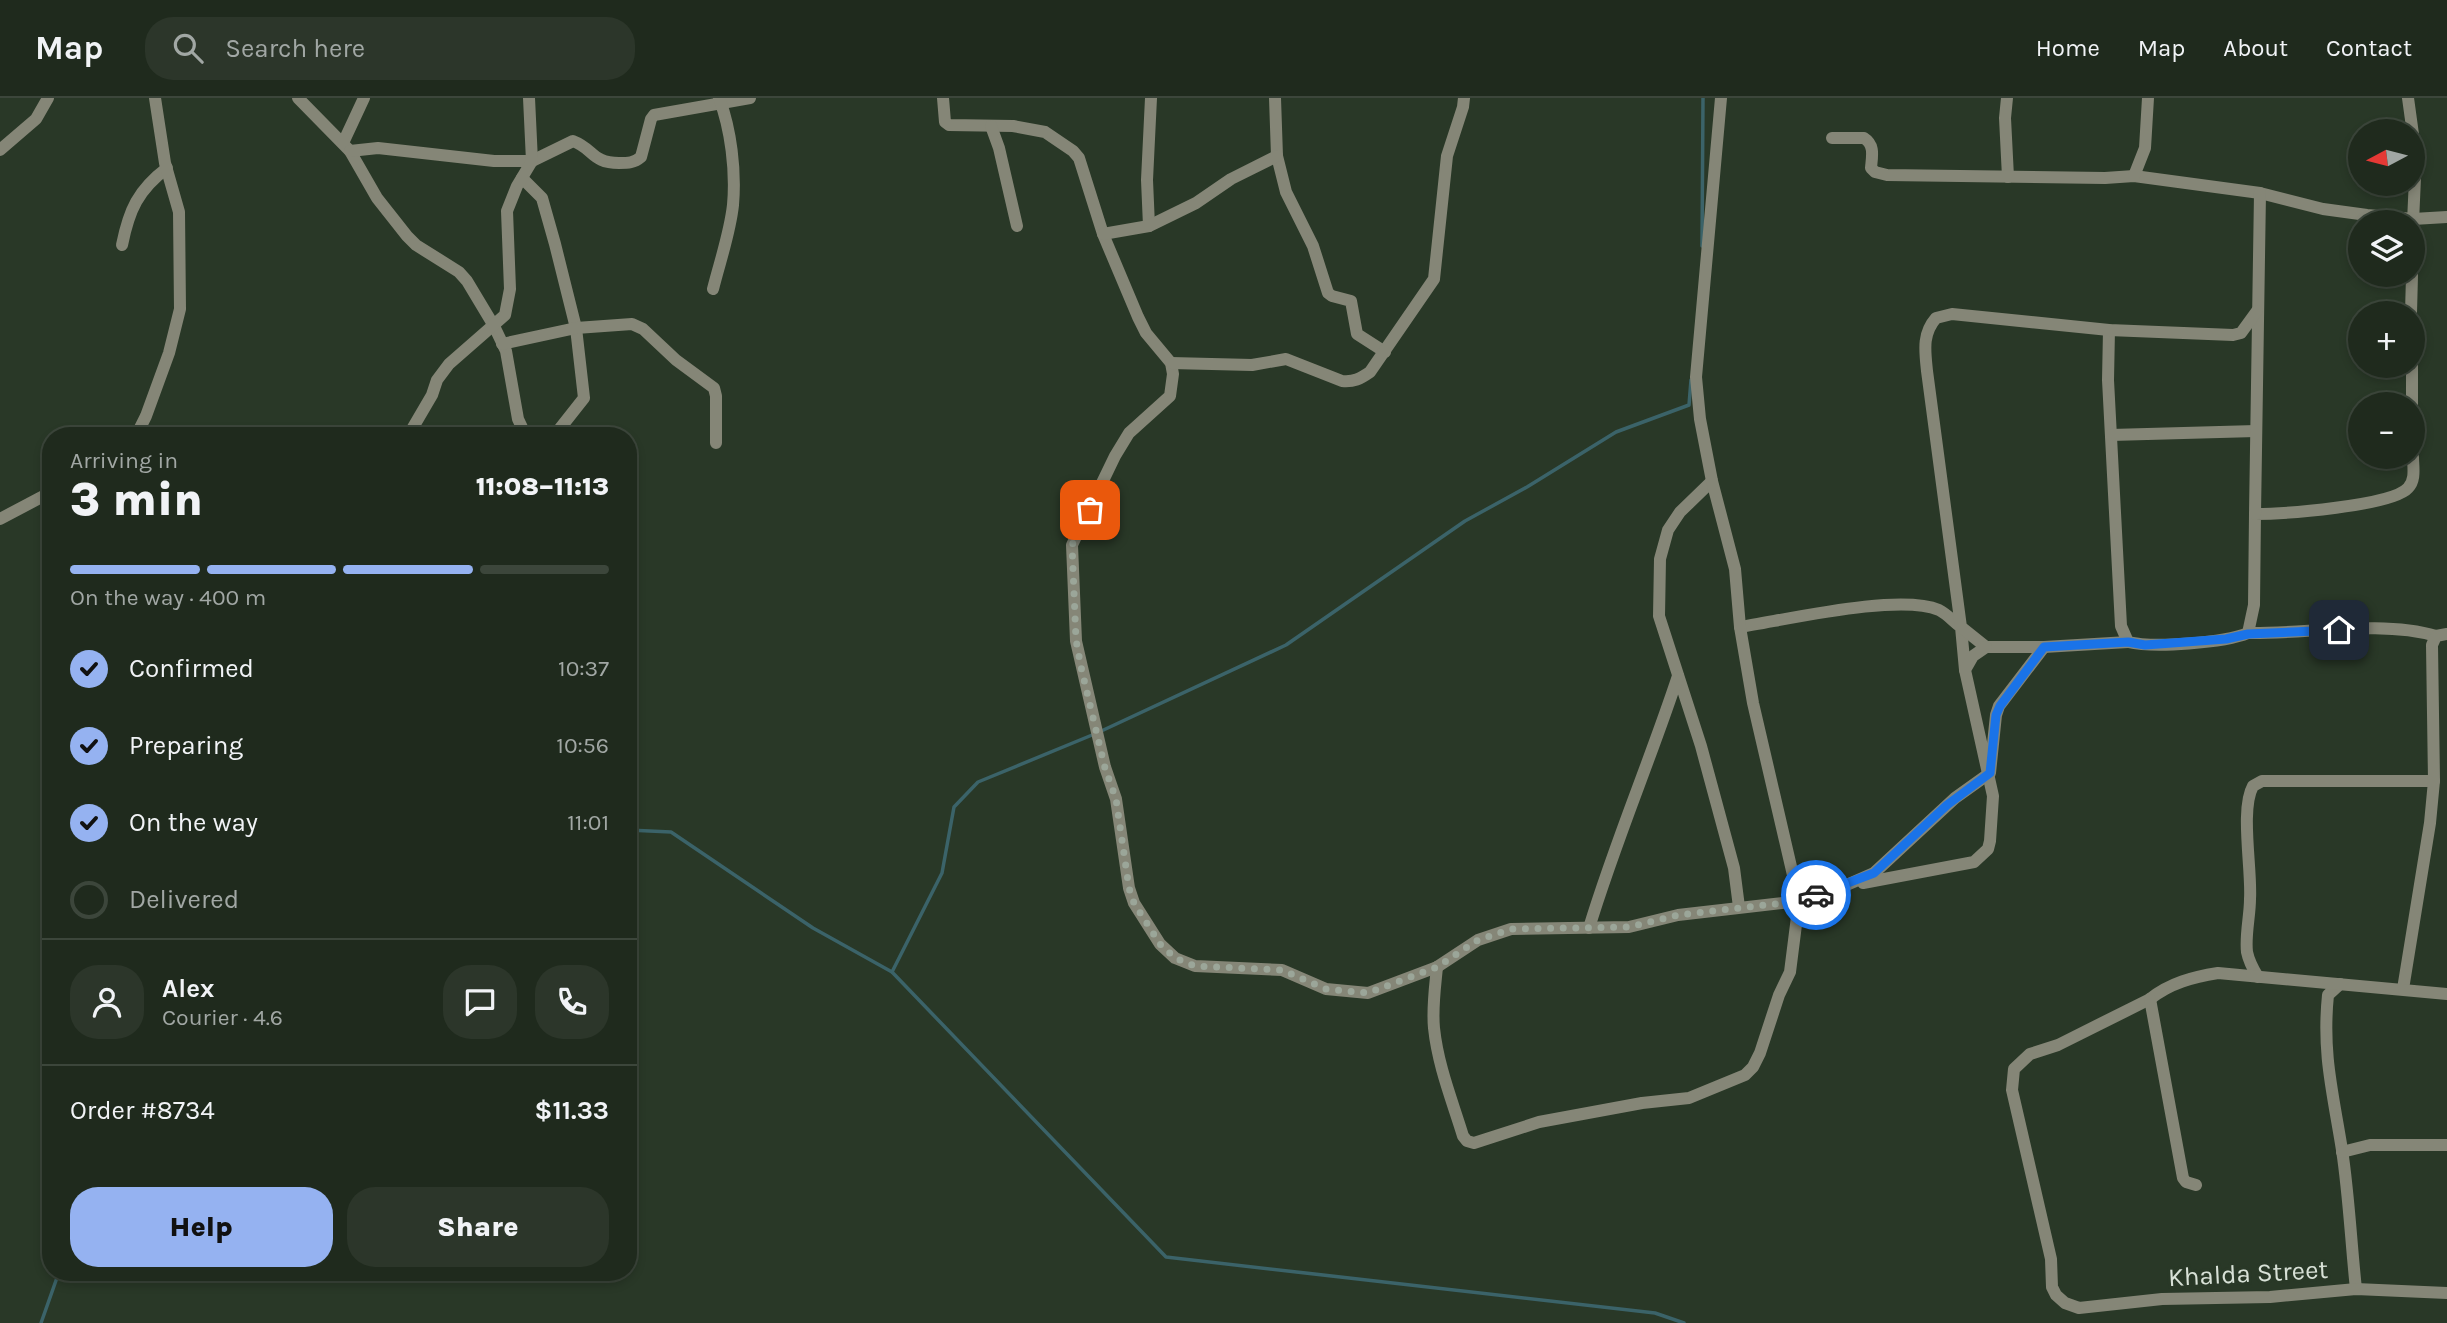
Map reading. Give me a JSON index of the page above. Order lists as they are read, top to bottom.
{
  "streets": {
    "street": ["Khalda Street"]
  },
  "north": "left",
  "page": {
    "header": "Map",
    "search": "Search here",
    "nav": [
      "Home",
      "Map",
      "About",
      "Contact"
    ],
    "map_buttons": ["+", "−"],
    "heading": ["3 min", "Arriving in", "11:08–11:13"],
    "panel": [
      "Alex",
      "Courier · 4.6",
      "Order #8734",
      "$11.33"
    ],
    "bar": "On the way · 400 m",
    "list": [
      ["Confirmed", "10:37"],
      ["Preparing", "10:56"],
      ["On the way", "11:01"],
      "Delivered"
    ],
    "buttons": ["Help", "Share"]
  }
}
